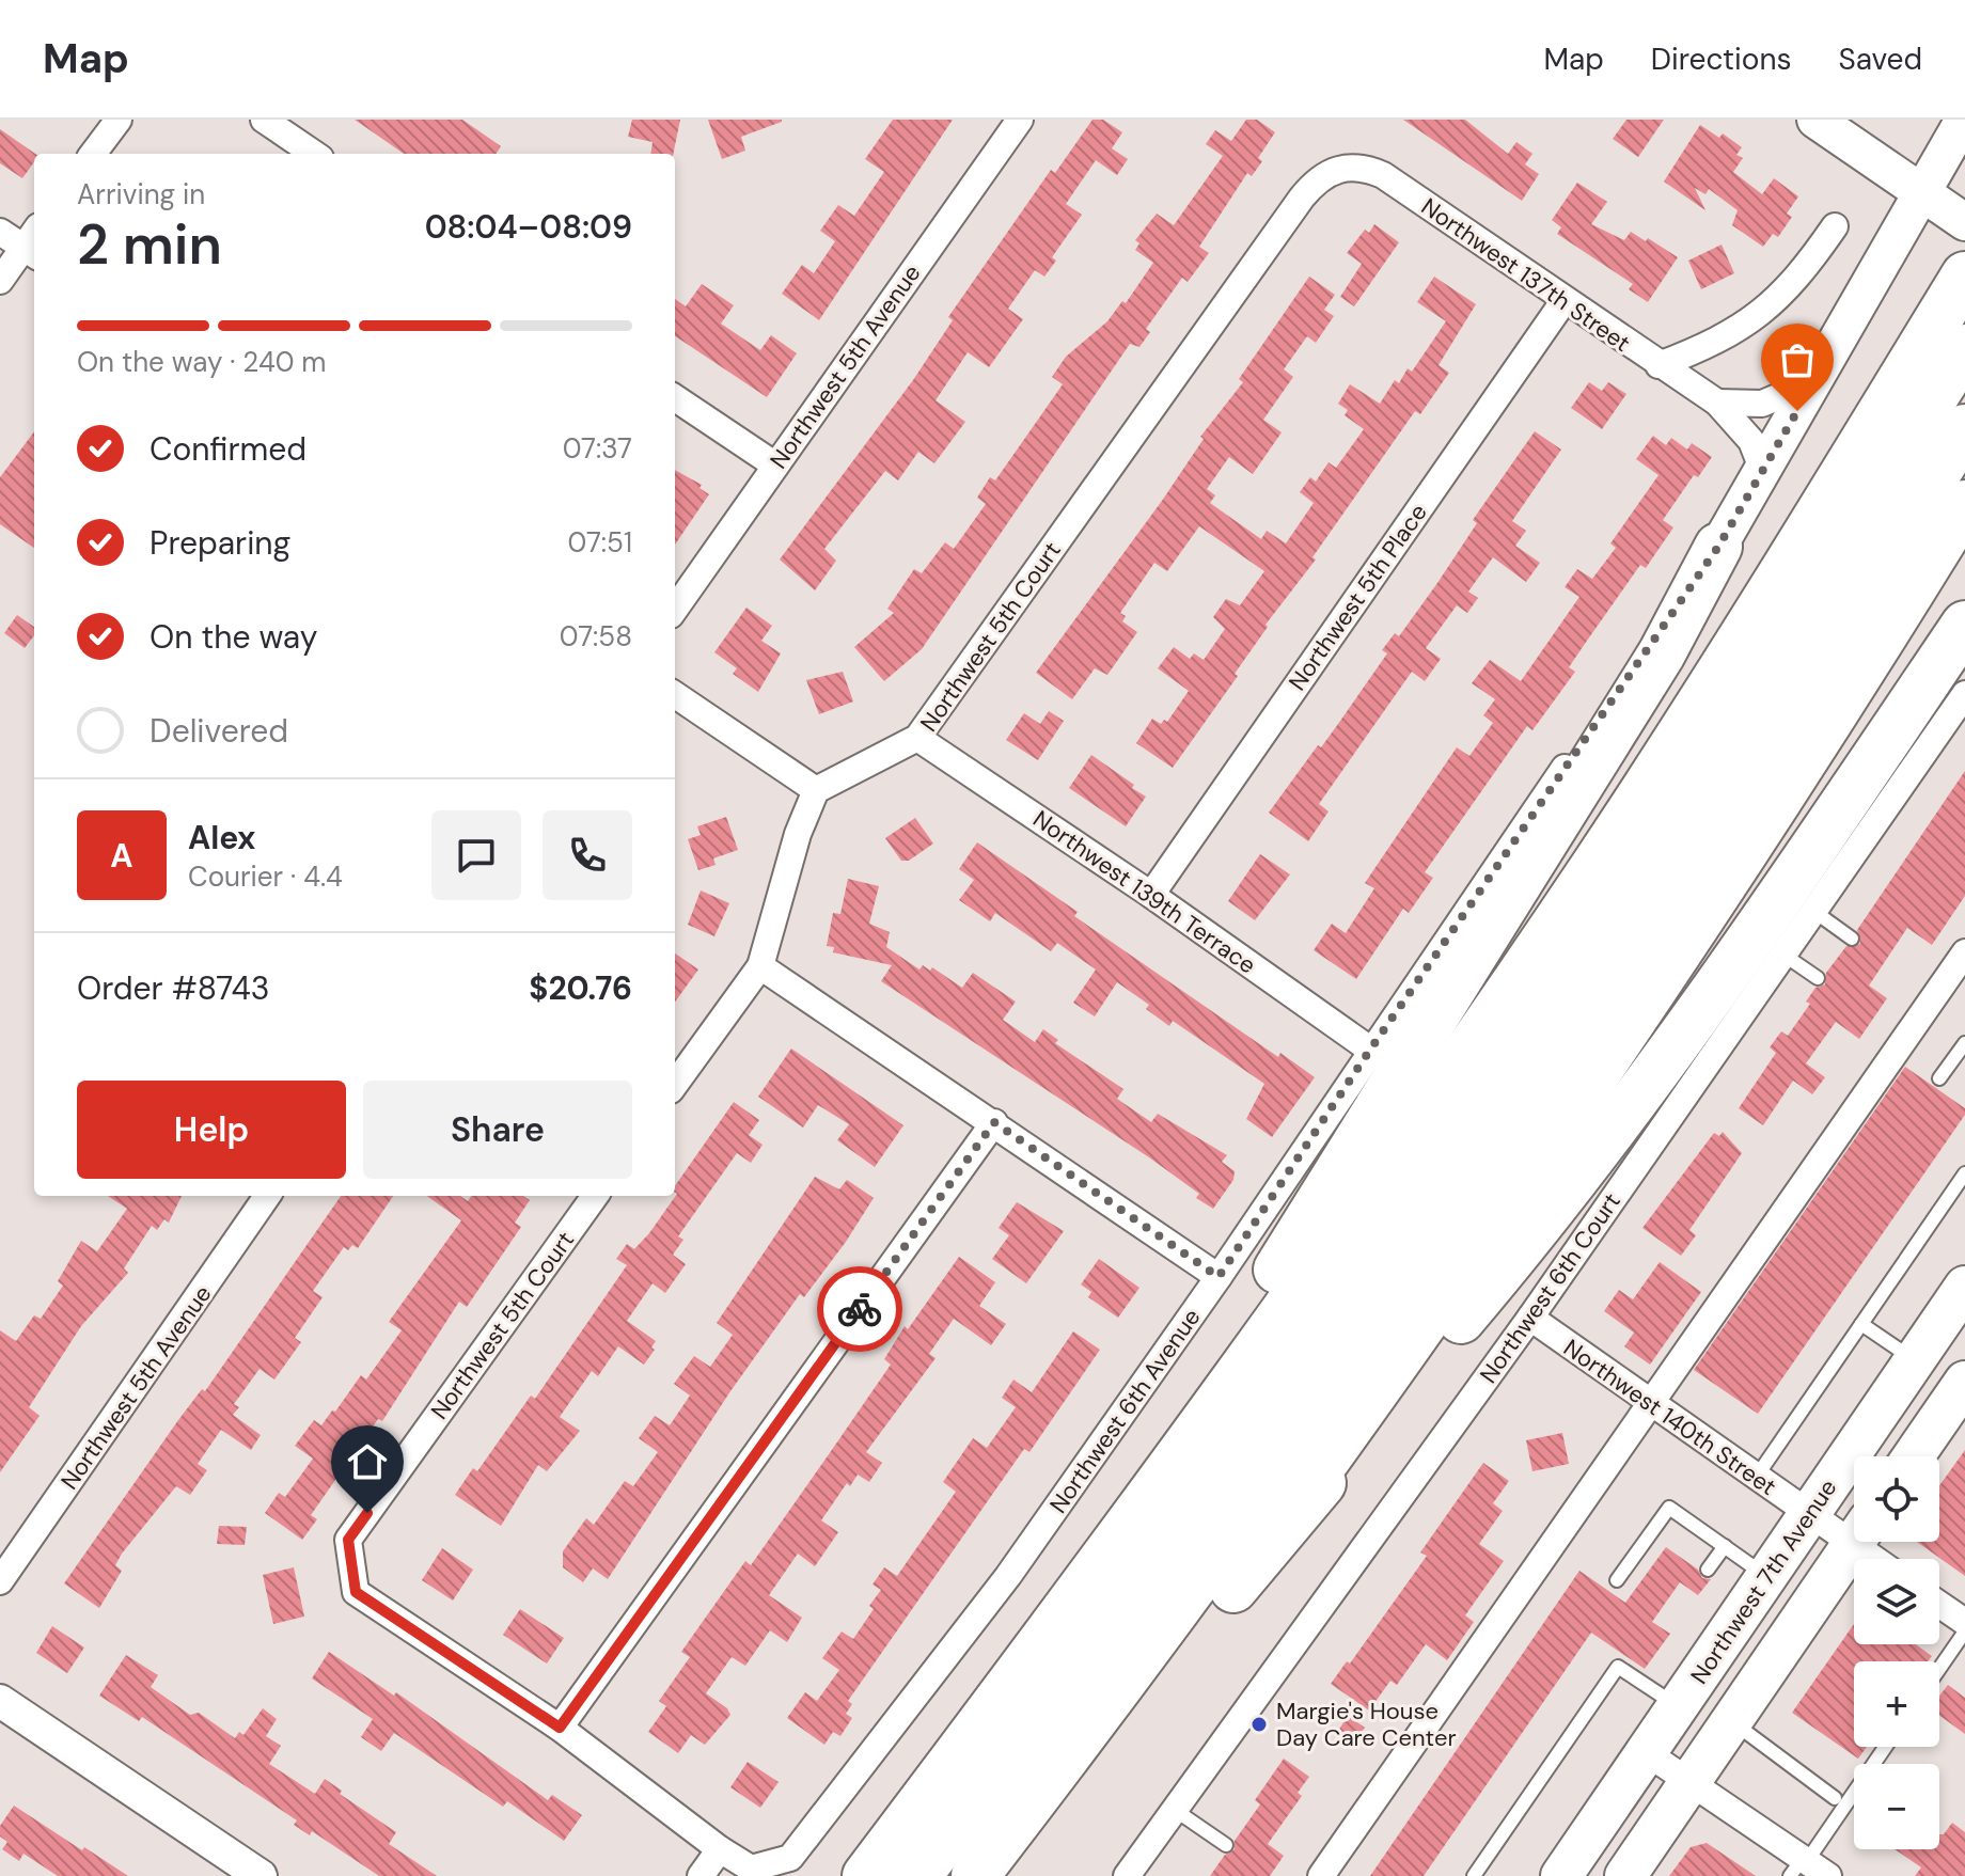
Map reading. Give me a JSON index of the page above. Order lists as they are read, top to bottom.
{
  "streets": {
    "main road": ["Northwest 6th Avenue", "Northwest 7th Avenue"],
    "street": [
      "Northwest 137th Street",
      "Northwest 5th Avenue",
      "Northwest 5th Place",
      "Northwest 5th Court",
      "Northwest 139th Terrace",
      "Northwest 6th Court",
      "Northwest 140th Street"
    ]
  },
  "crossings": [
    ["Northwest 137th Street", "Northwest 5th Place"],
    ["Northwest 137th Street", "Northwest 5th Court"],
    ["Northwest 137th Street", "Northwest 6th Avenue"],
    ["Northwest 5th Place", "Northwest 139th Terrace"],
    ["Northwest 5th Court", "Northwest 139th Terrace"],
    ["Northwest 5th Court", "Northwest 6th Avenue"],
    ["Northwest 139th Terrace", "Northwest 6th Avenue"],
    ["Northwest 6th Court", "Northwest 140th Street"],
    ["Northwest 140th Street", "Northwest 7th Avenue"]
  ],
  "places": ["Margie's House Day Care Center"],
  "page": {
    "header": "Map",
    "nav": ["Map", "Directions", "Saved"],
    "heading": ["2 min", "Arriving in", "08:04–08:09"],
    "panel": [
      "Alex",
      "Courier · 4.4",
      "Order #8743",
      "$20.76"
    ],
    "bar": "On the way · 240 m",
    "list": [
      ["Confirmed", "07:37"],
      ["Preparing", "07:51"],
      ["On the way", "07:58"],
      "Delivered"
    ],
    "round": "A",
    "buttons": ["Help", "Share"],
    "map_buttons": ["+", "−"]
  }
}
